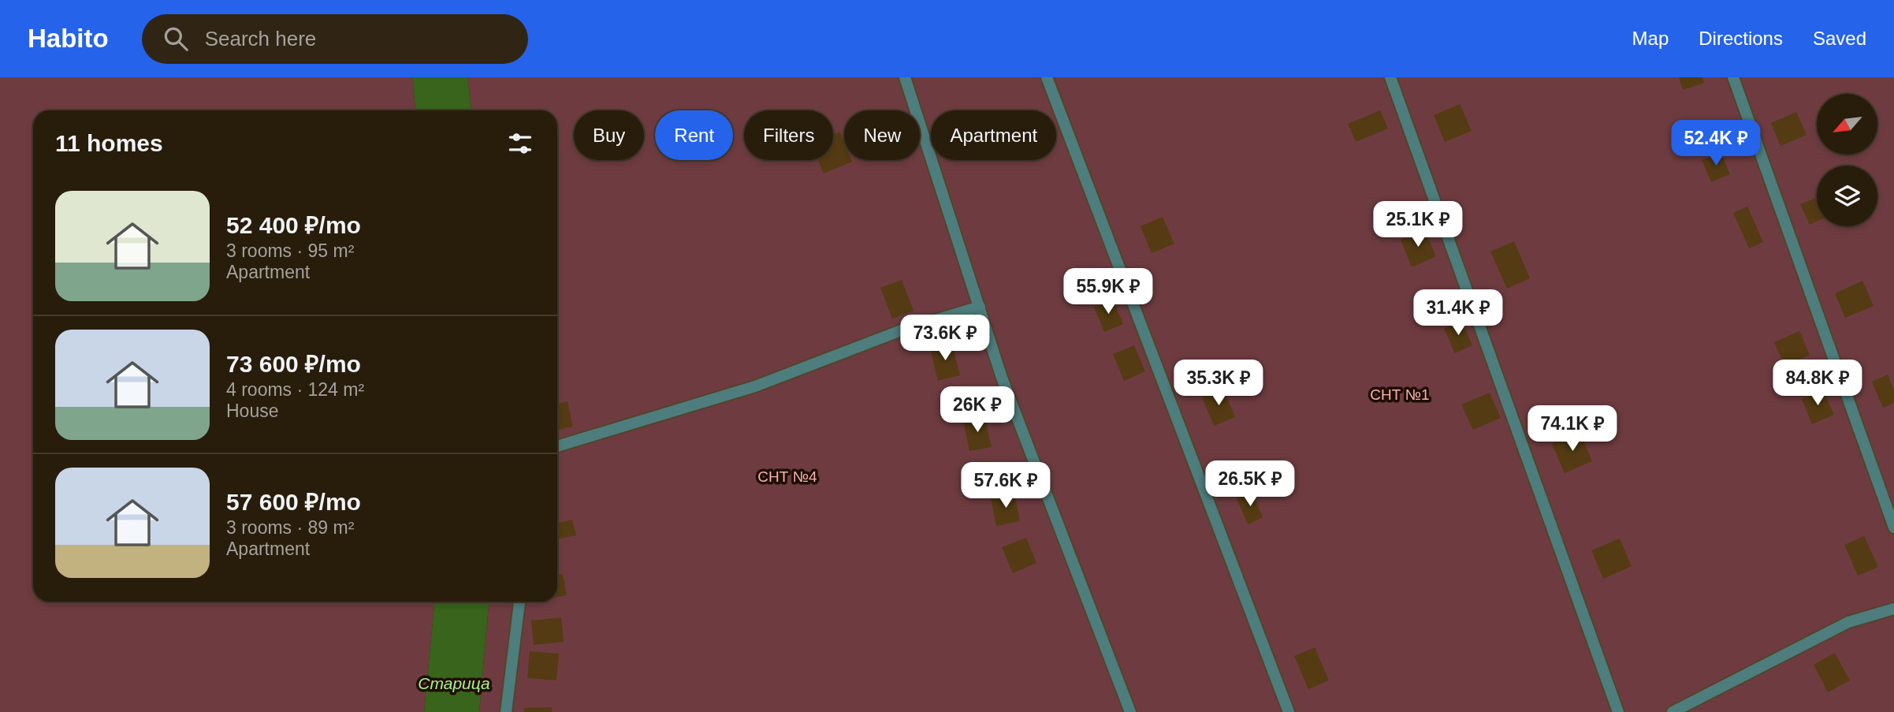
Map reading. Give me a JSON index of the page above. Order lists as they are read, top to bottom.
{
  "water": ["Старица"],
  "parks": ["СНТ №1", "СНТ №4"],
  "north": "bottom left",
  "page": {
    "header": "Habito",
    "search": "Search here",
    "nav": ["Map", "Directions", "Saved"],
    "chip": [
      "Buy",
      "Rent",
      "Filters",
      "New",
      "Apartment"
    ],
    "heading": "11 homes",
    "price": [
      "52.4K ₽",
      "25.1K ₽",
      "55.9K ₽",
      "31.4K ₽",
      "73.6K ₽",
      "35.3K ₽",
      "84.8K ₽",
      "26K ₽",
      "74.1K ₽",
      "26.5K ₽",
      "57.6K ₽"
    ],
    "list": [
      {
        "name": "52 400 ₽/mo",
        "note": "3 rooms · 95 m² · Apartment"
      },
      {
        "name": "73 600 ₽/mo",
        "note": "4 rooms · 124 m² · House"
      },
      {
        "name": "57 600 ₽/mo",
        "note": "3 rooms · 89 m² · Apartment"
      }
    ]
  }
}
